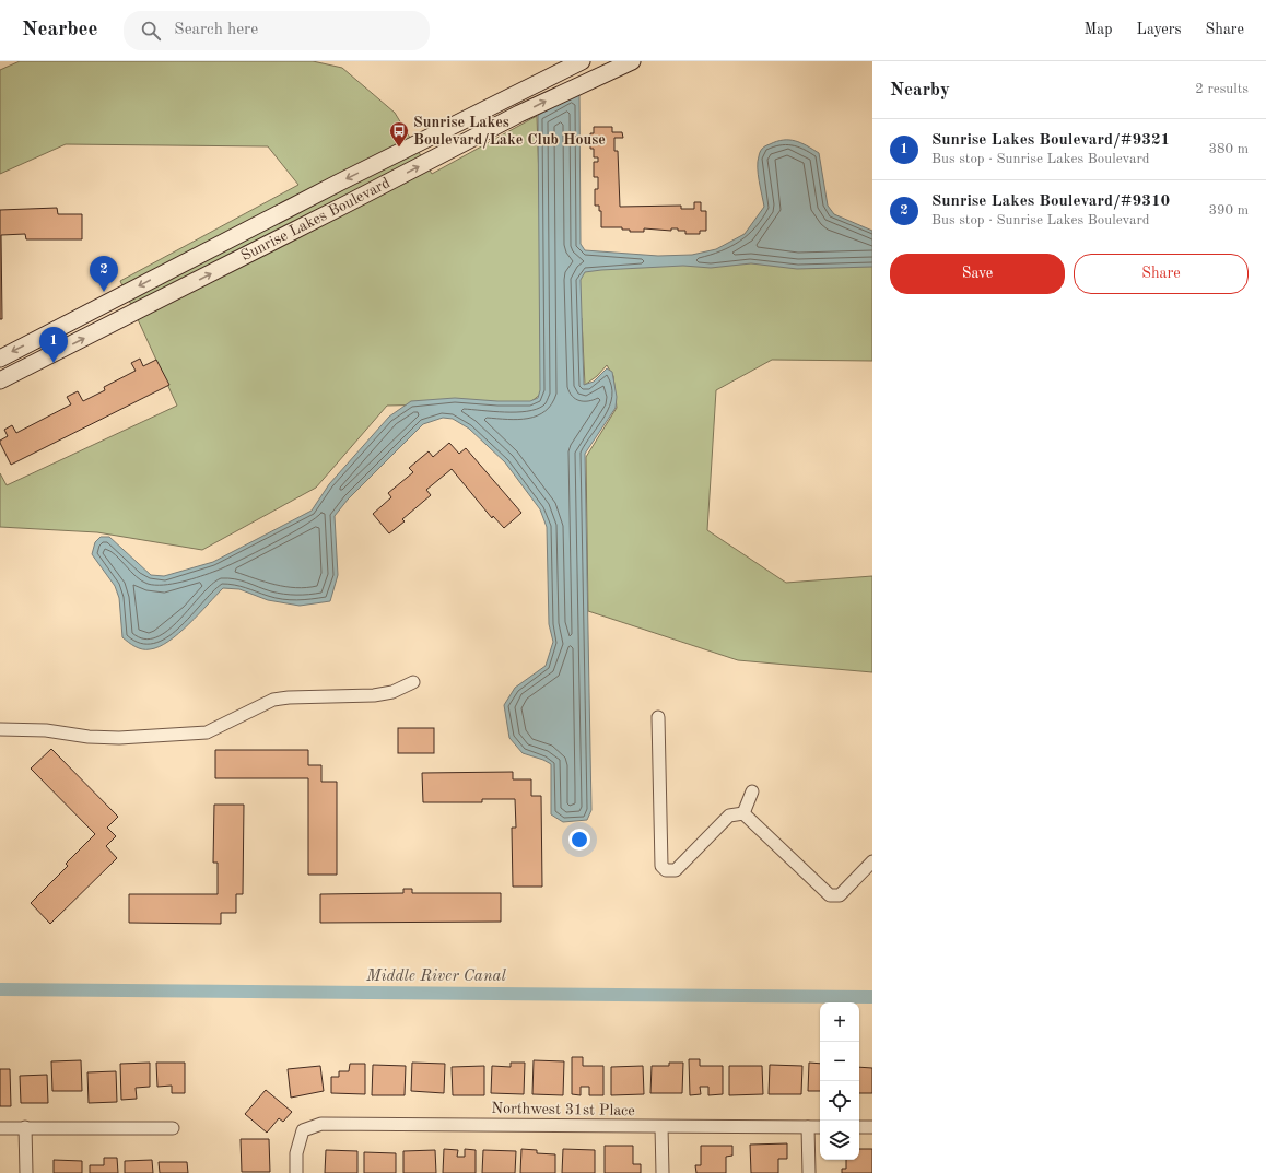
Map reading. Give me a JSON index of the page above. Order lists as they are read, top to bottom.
{
  "streets": {
    "street": ["Sunrise Lakes Boulevard", "Northwest 31st Place"]
  },
  "water": ["Middle River Canal"],
  "places": {
    "bus stop": ["Sunrise Lakes Boulevard/Lake Club House"]
  },
  "page": {
    "header": "Nearbee",
    "search": "Search here",
    "nav": ["Map", "Layers", "Share"],
    "heading": ["Nearby", "2 results"],
    "list": [
      {
        "mark": "1",
        "name": "Sunrise Lakes Boulevard/#9321",
        "note": "Bus stop · Sunrise Lakes Boulevard",
        "value": "380 m"
      },
      {
        "mark": "2",
        "name": "Sunrise Lakes Boulevard/#9310",
        "note": "Bus stop · Sunrise Lakes Boulevard",
        "value": "390 m"
      }
    ],
    "buttons": ["Save", "Share"],
    "pins": ["2", "1"],
    "map_buttons": ["+", "−"]
  }
}
